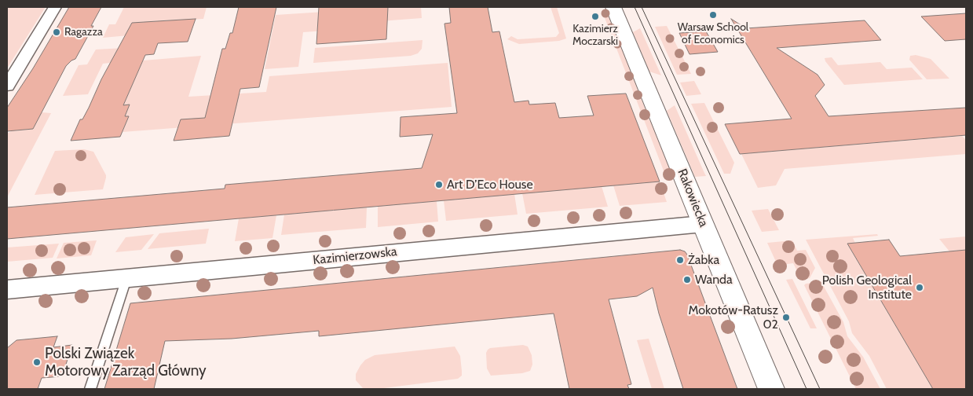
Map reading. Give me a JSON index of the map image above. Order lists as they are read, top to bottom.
{
  "streets": {
    "street": ["Rakowiecka", "Kazimierzowska"]
  },
  "crossings": [
    ["Rakowiecka", "Kazimierzowska"]
  ],
  "places": [
    "Warsaw School of Economics",
    "Kazimierz Moczarski",
    "Ragazza",
    "Art D’Eco House",
    "Żabka",
    "Wanda",
    "Polish Geological Institute",
    "Mokotów-Ratusz 02",
    "Polski Związek Motorowy Zarząd Główny"
  ]
}
